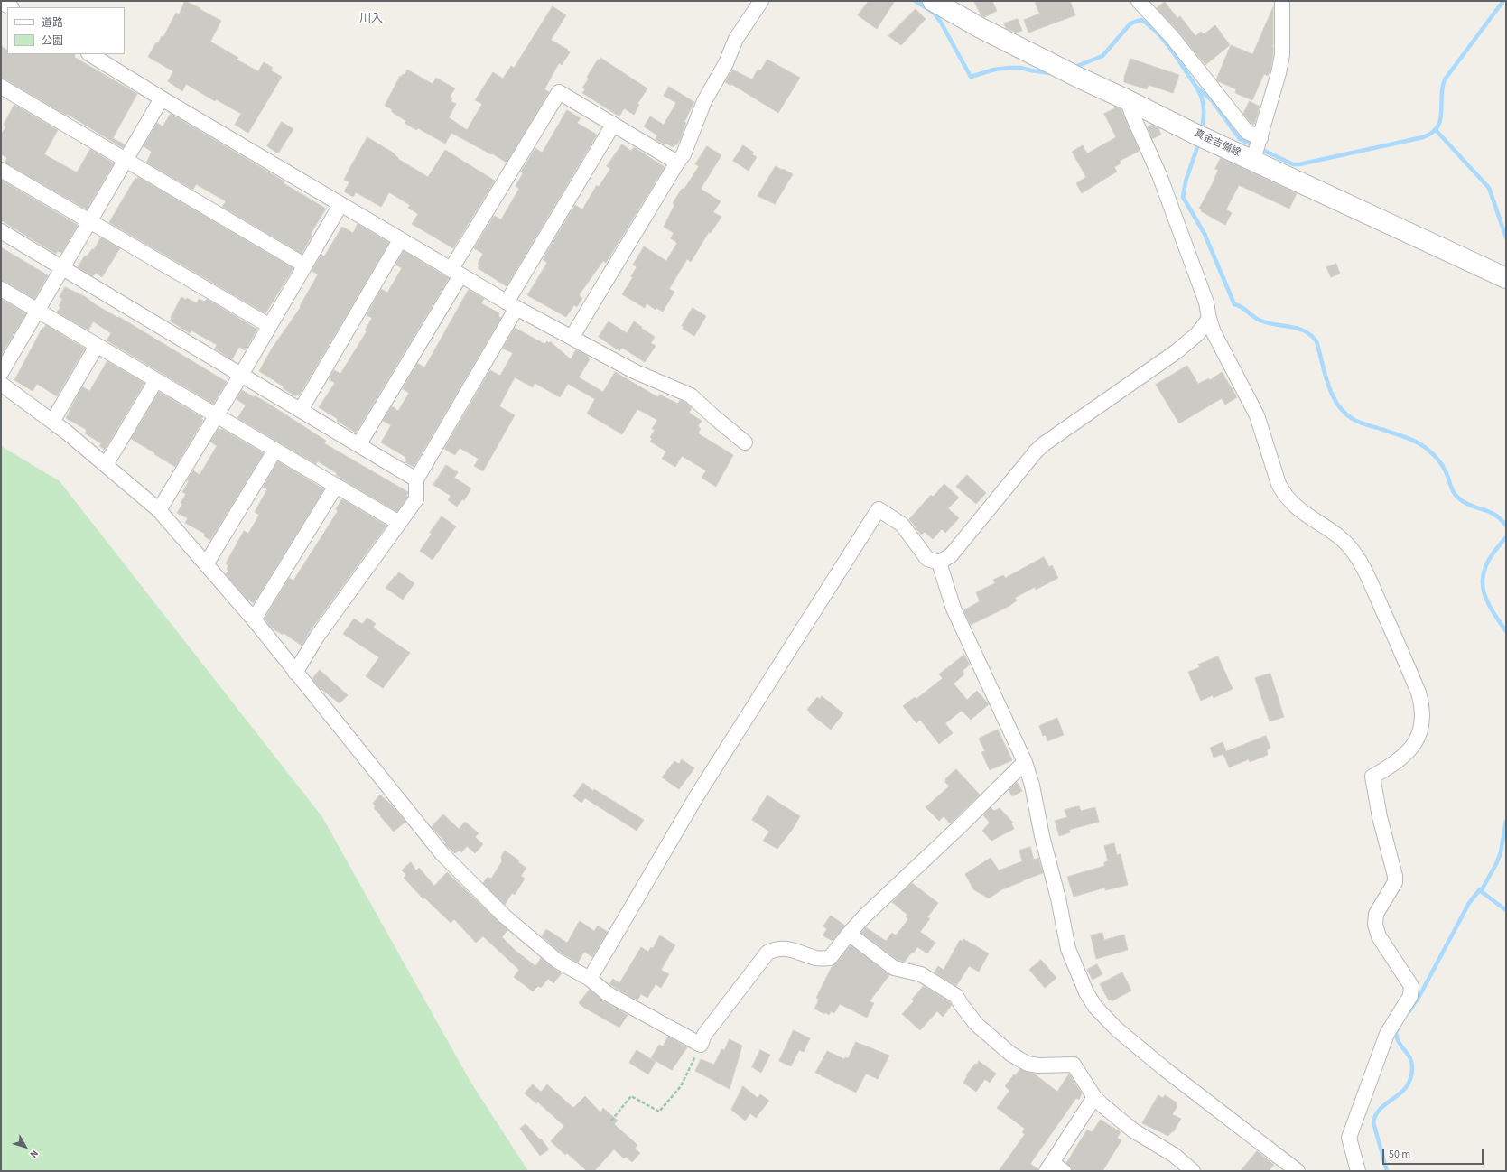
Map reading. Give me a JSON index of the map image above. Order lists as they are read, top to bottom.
{
  "streets": {
    "main road": ["真金吉備線"]
  },
  "districts": ["川入"],
  "legend": ["道路", "公園"],
  "scale_bar": "50 m",
  "north": "bottom right"
}
